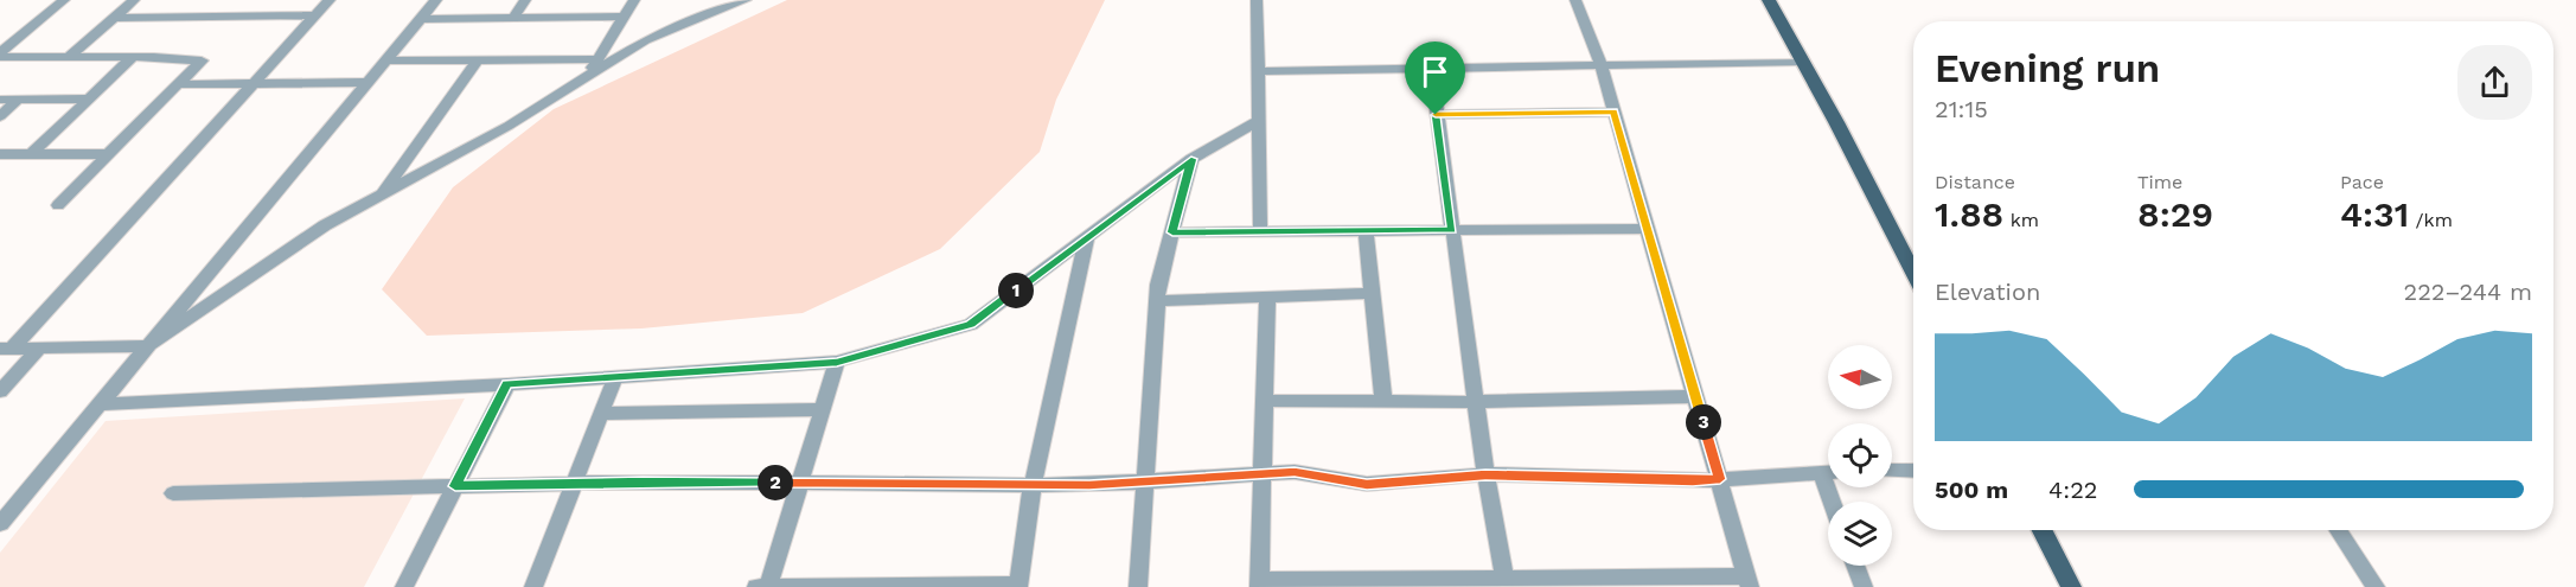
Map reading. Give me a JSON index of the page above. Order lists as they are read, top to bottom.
{
  "north": "left",
  "page": {
    "heading": ["Evening run", "21:15"],
    "stats": [
      ["Distance", "1.88 km"],
      ["Time", "8:29"],
      ["Pace", "4:31 /km"]
    ],
    "chart": ["Elevation", "222–244 m"],
    "pins": ["1", "3", "2"],
    "list": [
      {
        "name": "500 m",
        "note": "4:22"
      }
    ]
  }
}
